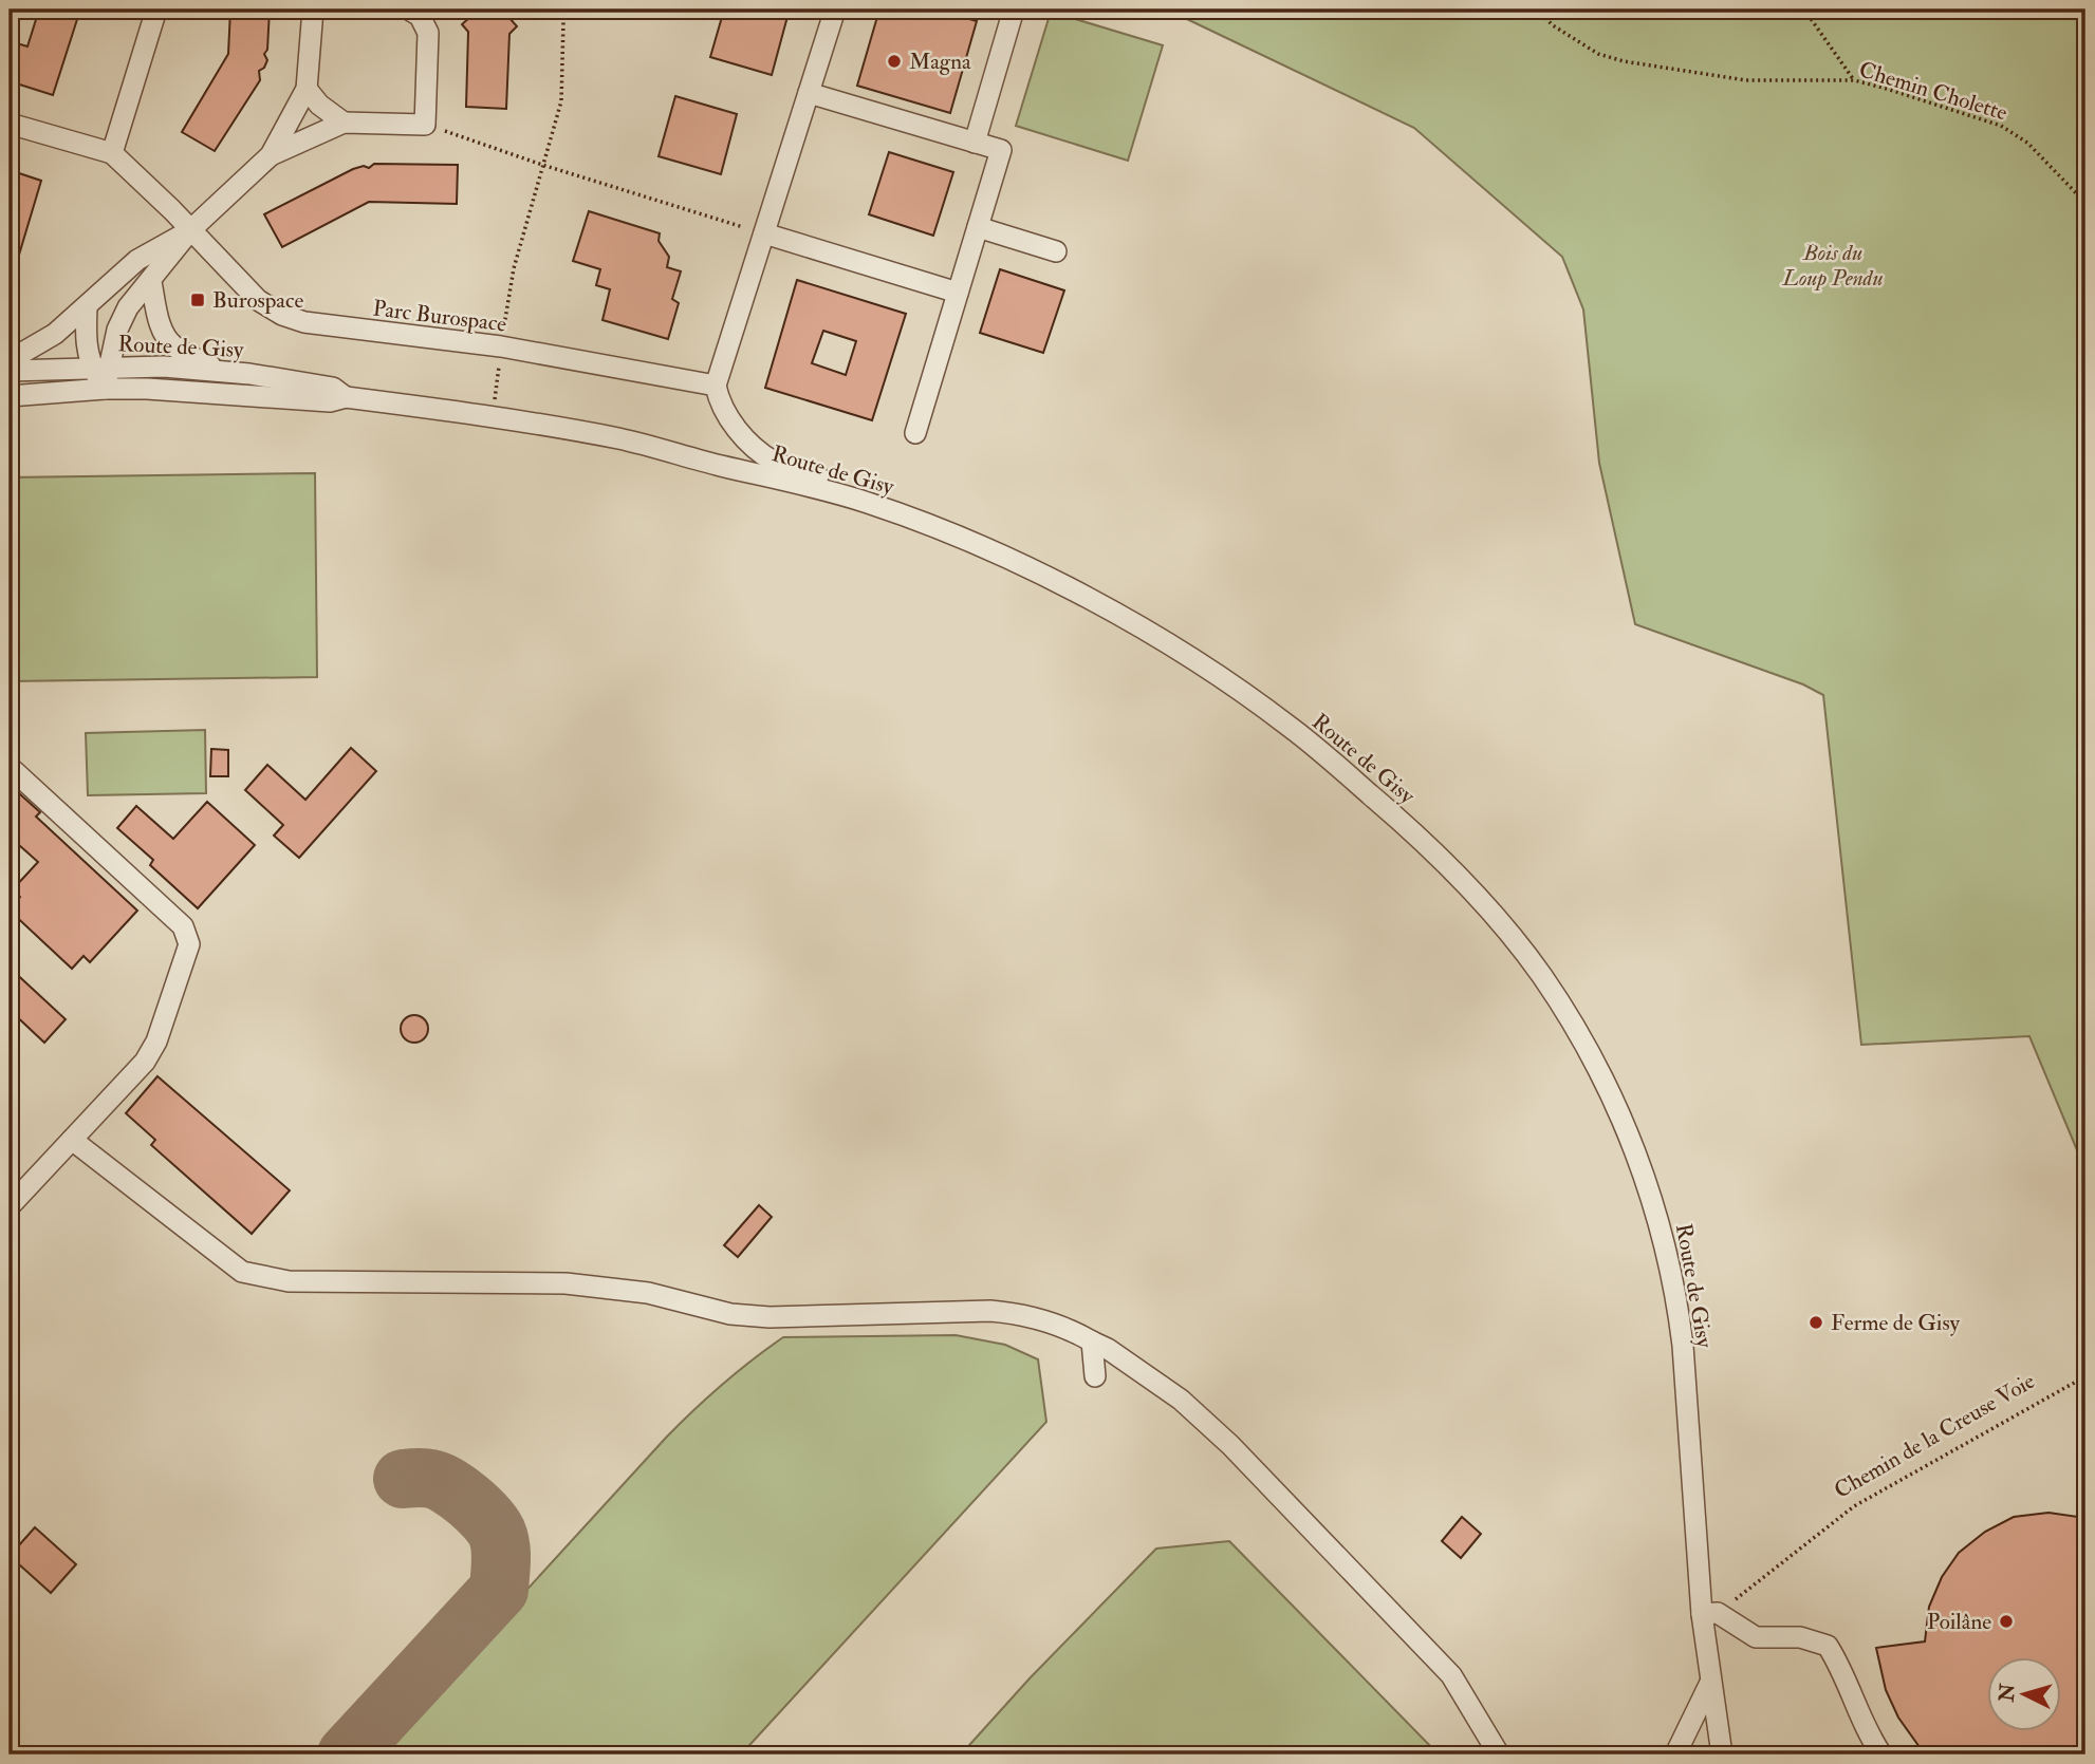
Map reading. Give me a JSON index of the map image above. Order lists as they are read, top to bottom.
{
  "streets": {
    "street": ["Parc Burospace", "Route de Gisy"],
    "path": ["Chemin Cholette", "Chemin de la Creuse Voie"]
  },
  "crossings": [
    ["Route de Gisy", "Chemin de la Creuse Voie"]
  ],
  "parks": ["Bois du Loup Pendu"],
  "places": {
    "other": ["Magna", "Ferme de Gisy", "Poilâne"],
    "transit": ["Burospace"]
  },
  "north": "left"
}
